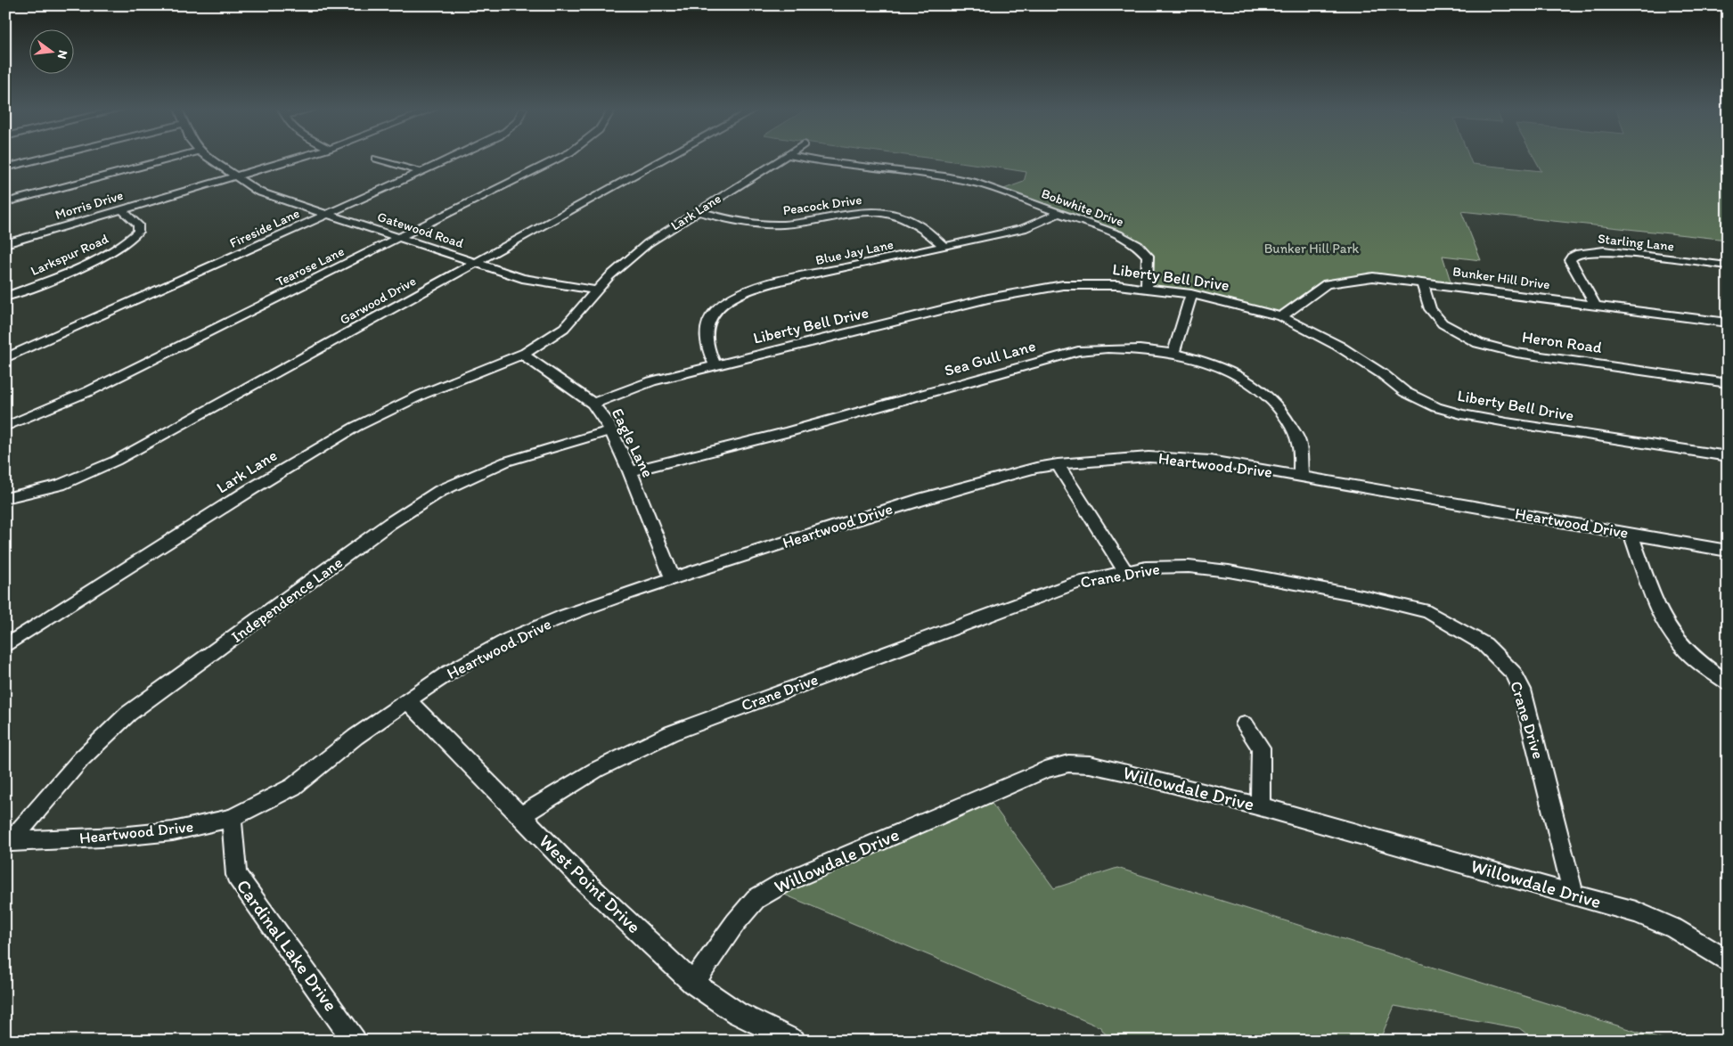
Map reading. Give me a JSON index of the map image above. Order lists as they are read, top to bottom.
{
  "streets": {
    "street": [
      "Morris Drive",
      "Peacock Drive",
      "Bobwhite Drive",
      "Lark Lane",
      "Fireside Lane",
      "Gatewood Road",
      "Starling Lane",
      "Blue Jay Lane",
      "Larkspur Road",
      "Tearose Lane",
      "Liberty Bell Drive",
      "Bunker Hill Drive",
      "Garwood Drive",
      "Heron Road",
      "Sea Gull Lane",
      "Eagle Lane",
      "Heartwood Drive",
      "Crane Drive",
      "Independence Lane",
      "Willowdale Drive",
      "West Point Drive",
      "Cardinal Lake Drive"
    ]
  },
  "crossings": [
    ["Morris Drive", "Gatewood Road"],
    ["Morris Drive", "Larkspur Road"],
    ["Peacock Drive", "Lark Lane"],
    ["Peacock Drive", "Blue Jay Lane"],
    ["Bobwhite Drive", "Blue Jay Lane"],
    ["Bobwhite Drive", "Liberty Bell Drive"],
    ["Lark Lane", "Gatewood Road"],
    ["Lark Lane", "Eagle Lane"],
    ["Fireside Lane", "Gatewood Road"],
    ["Gatewood Road", "Tearose Lane"],
    ["Gatewood Road", "Garwood Drive"],
    ["Starling Lane", "Bunker Hill Drive"],
    ["Blue Jay Lane", "Liberty Bell Drive"],
    ["Liberty Bell Drive", "Bunker Hill Drive"],
    ["Liberty Bell Drive", "Eagle Lane"],
    ["Bunker Hill Drive", "Heron Road"],
    ["Sea Gull Lane", "Eagle Lane"],
    ["Sea Gull Lane", "Heartwood Drive"],
    ["Eagle Lane", "Heartwood Drive"],
    ["Eagle Lane", "Independence Lane"],
    ["Heartwood Drive", "Independence Lane"],
    ["Heartwood Drive", "West Point Drive"],
    ["Heartwood Drive", "Cardinal Lake Drive"],
    ["Crane Drive", "Willowdale Drive"],
    ["Crane Drive", "West Point Drive"],
    ["Willowdale Drive", "West Point Drive"]
  ],
  "parks": ["Bunker Hill Park"],
  "north": "right"
}
